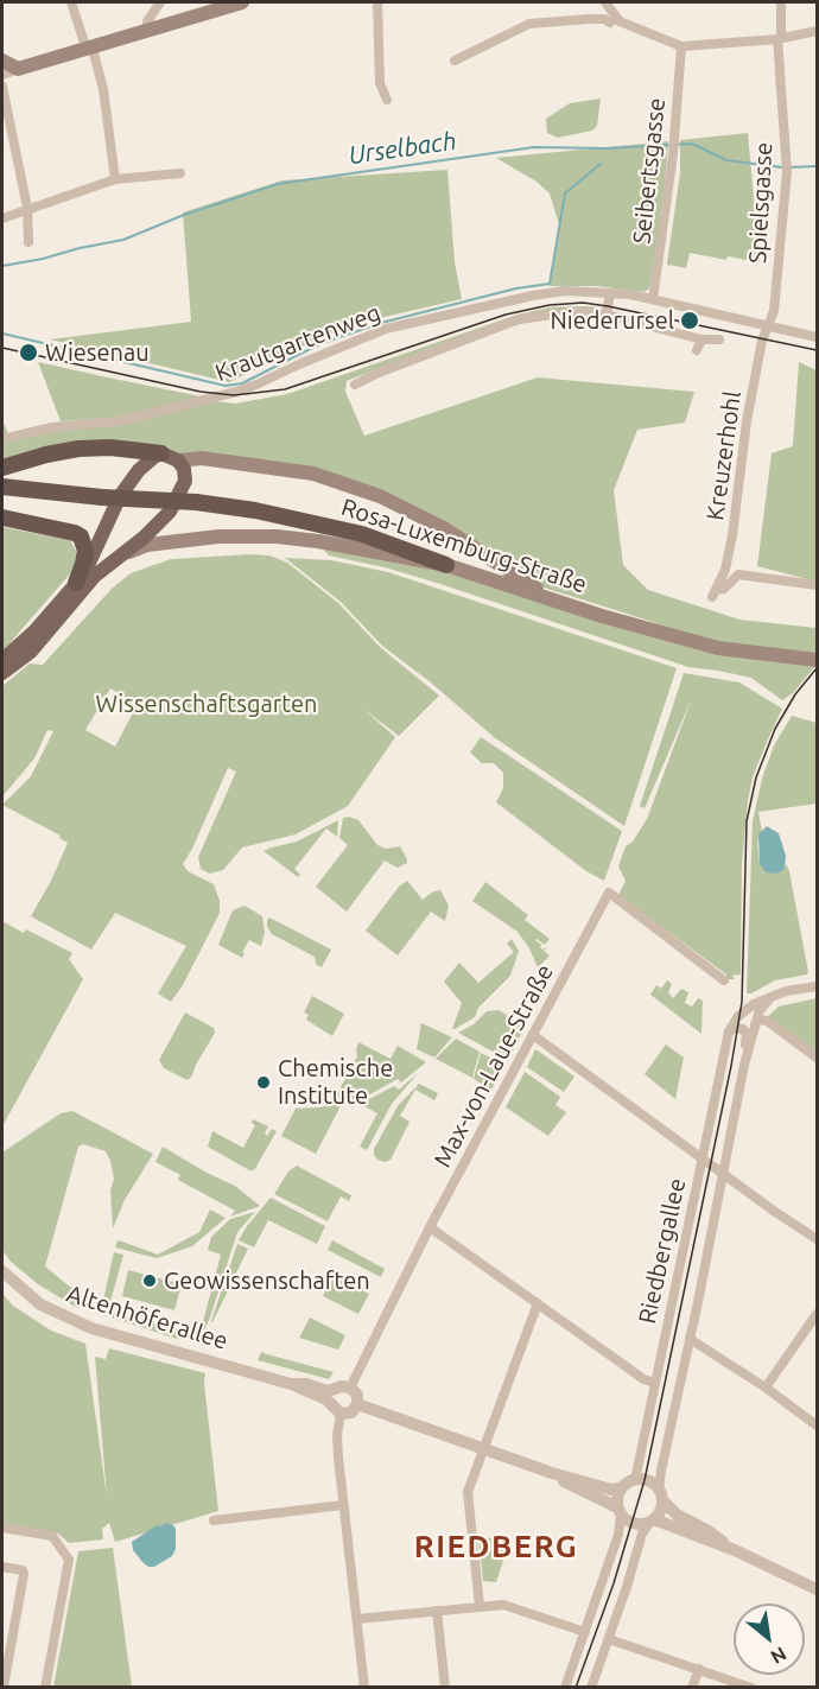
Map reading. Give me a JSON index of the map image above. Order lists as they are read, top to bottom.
{
  "streets": {
    "highway": ["Rosa-Luxemburg-Straße"],
    "street": [
      "Seibertsgasse",
      "Spielsgasse",
      "Krautgartenweg",
      "Kreuzerhohl",
      "Max-von-Laue-Straße",
      "Riedbergallee",
      "Altenhöferallee"
    ]
  },
  "crossings": [
    ["Seibertsgasse", "Krautgartenweg"],
    ["Spielsgasse", "Krautgartenweg"],
    ["Spielsgasse", "Kreuzerhohl"],
    ["Krautgartenweg", "Kreuzerhohl"],
    ["Max-von-Laue-Straße", "Altenhöferallee"]
  ],
  "districts": ["RIEDBERG"],
  "water": ["Urselbach"],
  "parks": ["Wissenschaftsgarten"],
  "places": [
    "Niederursel",
    "Wiesenau",
    "Chemische Institute",
    "Geowissenschaften"
  ],
  "north": "bottom right"
}
